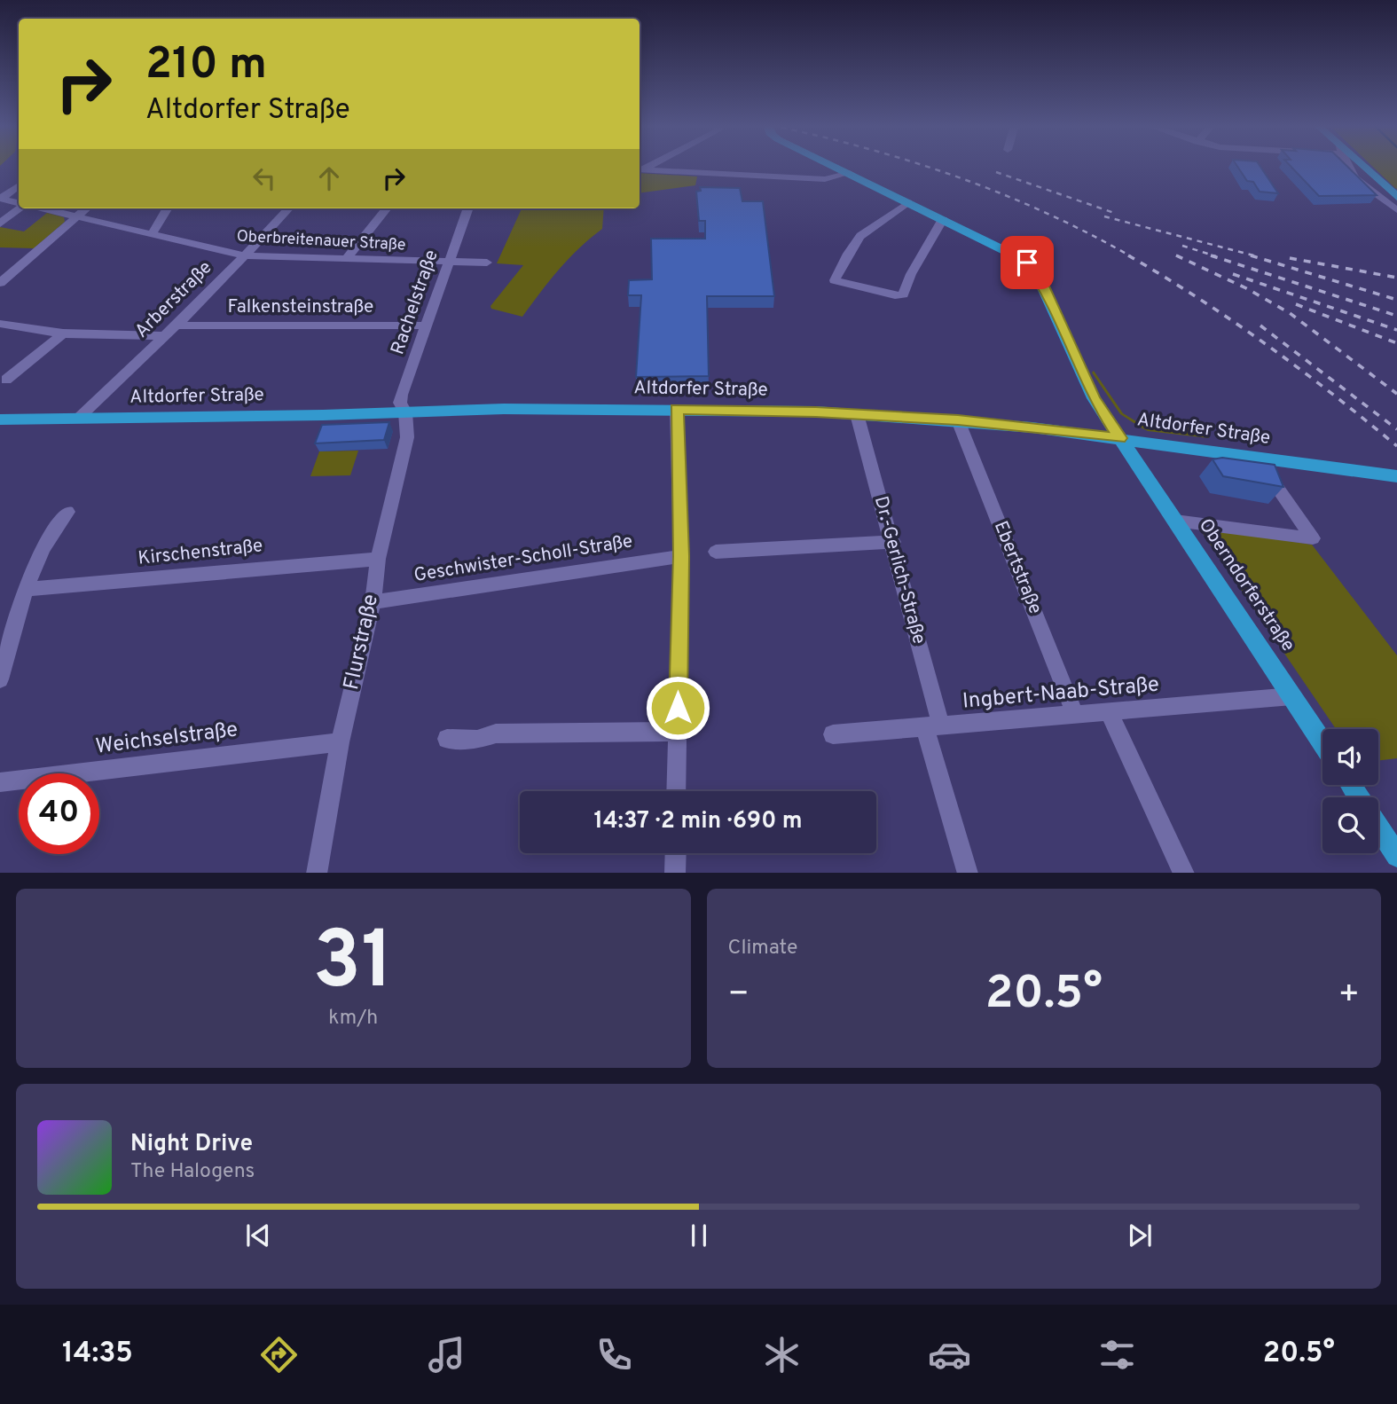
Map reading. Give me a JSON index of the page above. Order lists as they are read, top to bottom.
{
  "streets": {
    "main road": ["Altdorfer Straße", "Oberndorferstraße"],
    "street": [
      "Oberbreitenauer Straße",
      "Arberstraße",
      "Rachelstraße",
      "Falkensteinstraße",
      "Kirschenstraße",
      "Geschwister-Scholl-Straße",
      "Ebertstraße",
      "Dr.-Gerlich-Straße",
      "Flurstraße",
      "Ingbert-Naab-Straße",
      "Weichselstraße"
    ]
  },
  "crossings": [
    ["Oberbreitenauer Straße", "Arberstraße"],
    ["Oberbreitenauer Straße", "Rachelstraße"],
    ["Arberstraße", "Falkensteinstraße"],
    ["Arberstraße", "Altdorfer Straße"],
    ["Rachelstraße", "Falkensteinstraße"],
    ["Rachelstraße", "Altdorfer Straße"],
    ["Rachelstraße", "Flurstraße"],
    ["Altdorfer Straße", "Ebertstraße"],
    ["Altdorfer Straße", "Dr.-Gerlich-Straße"],
    ["Altdorfer Straße", "Oberndorferstraße"],
    ["Altdorfer Straße", "Flurstraße"],
    ["Kirschenstraße", "Flurstraße"],
    ["Geschwister-Scholl-Straße", "Flurstraße"],
    ["Ebertstraße", "Ingbert-Naab-Straße"],
    ["Dr.-Gerlich-Straße", "Ingbert-Naab-Straße"],
    ["Oberndorferstraße", "Ingbert-Naab-Straße"],
    ["Flurstraße", "Weichselstraße"]
  ],
  "page": {
    "turn": ["210 m", "Altdorfer Straße"],
    "limit": "40",
    "trip": "14:37 · 2 min · 690 m",
    "tile": [
      ["31", "km/h"],
      "Climate"
    ],
    "heat": ["−", "20.5°", "+"],
    "song": ["Night Drive", "The Halogens"],
    "tabs": ["14:35", "20.5°"]
  }
}
